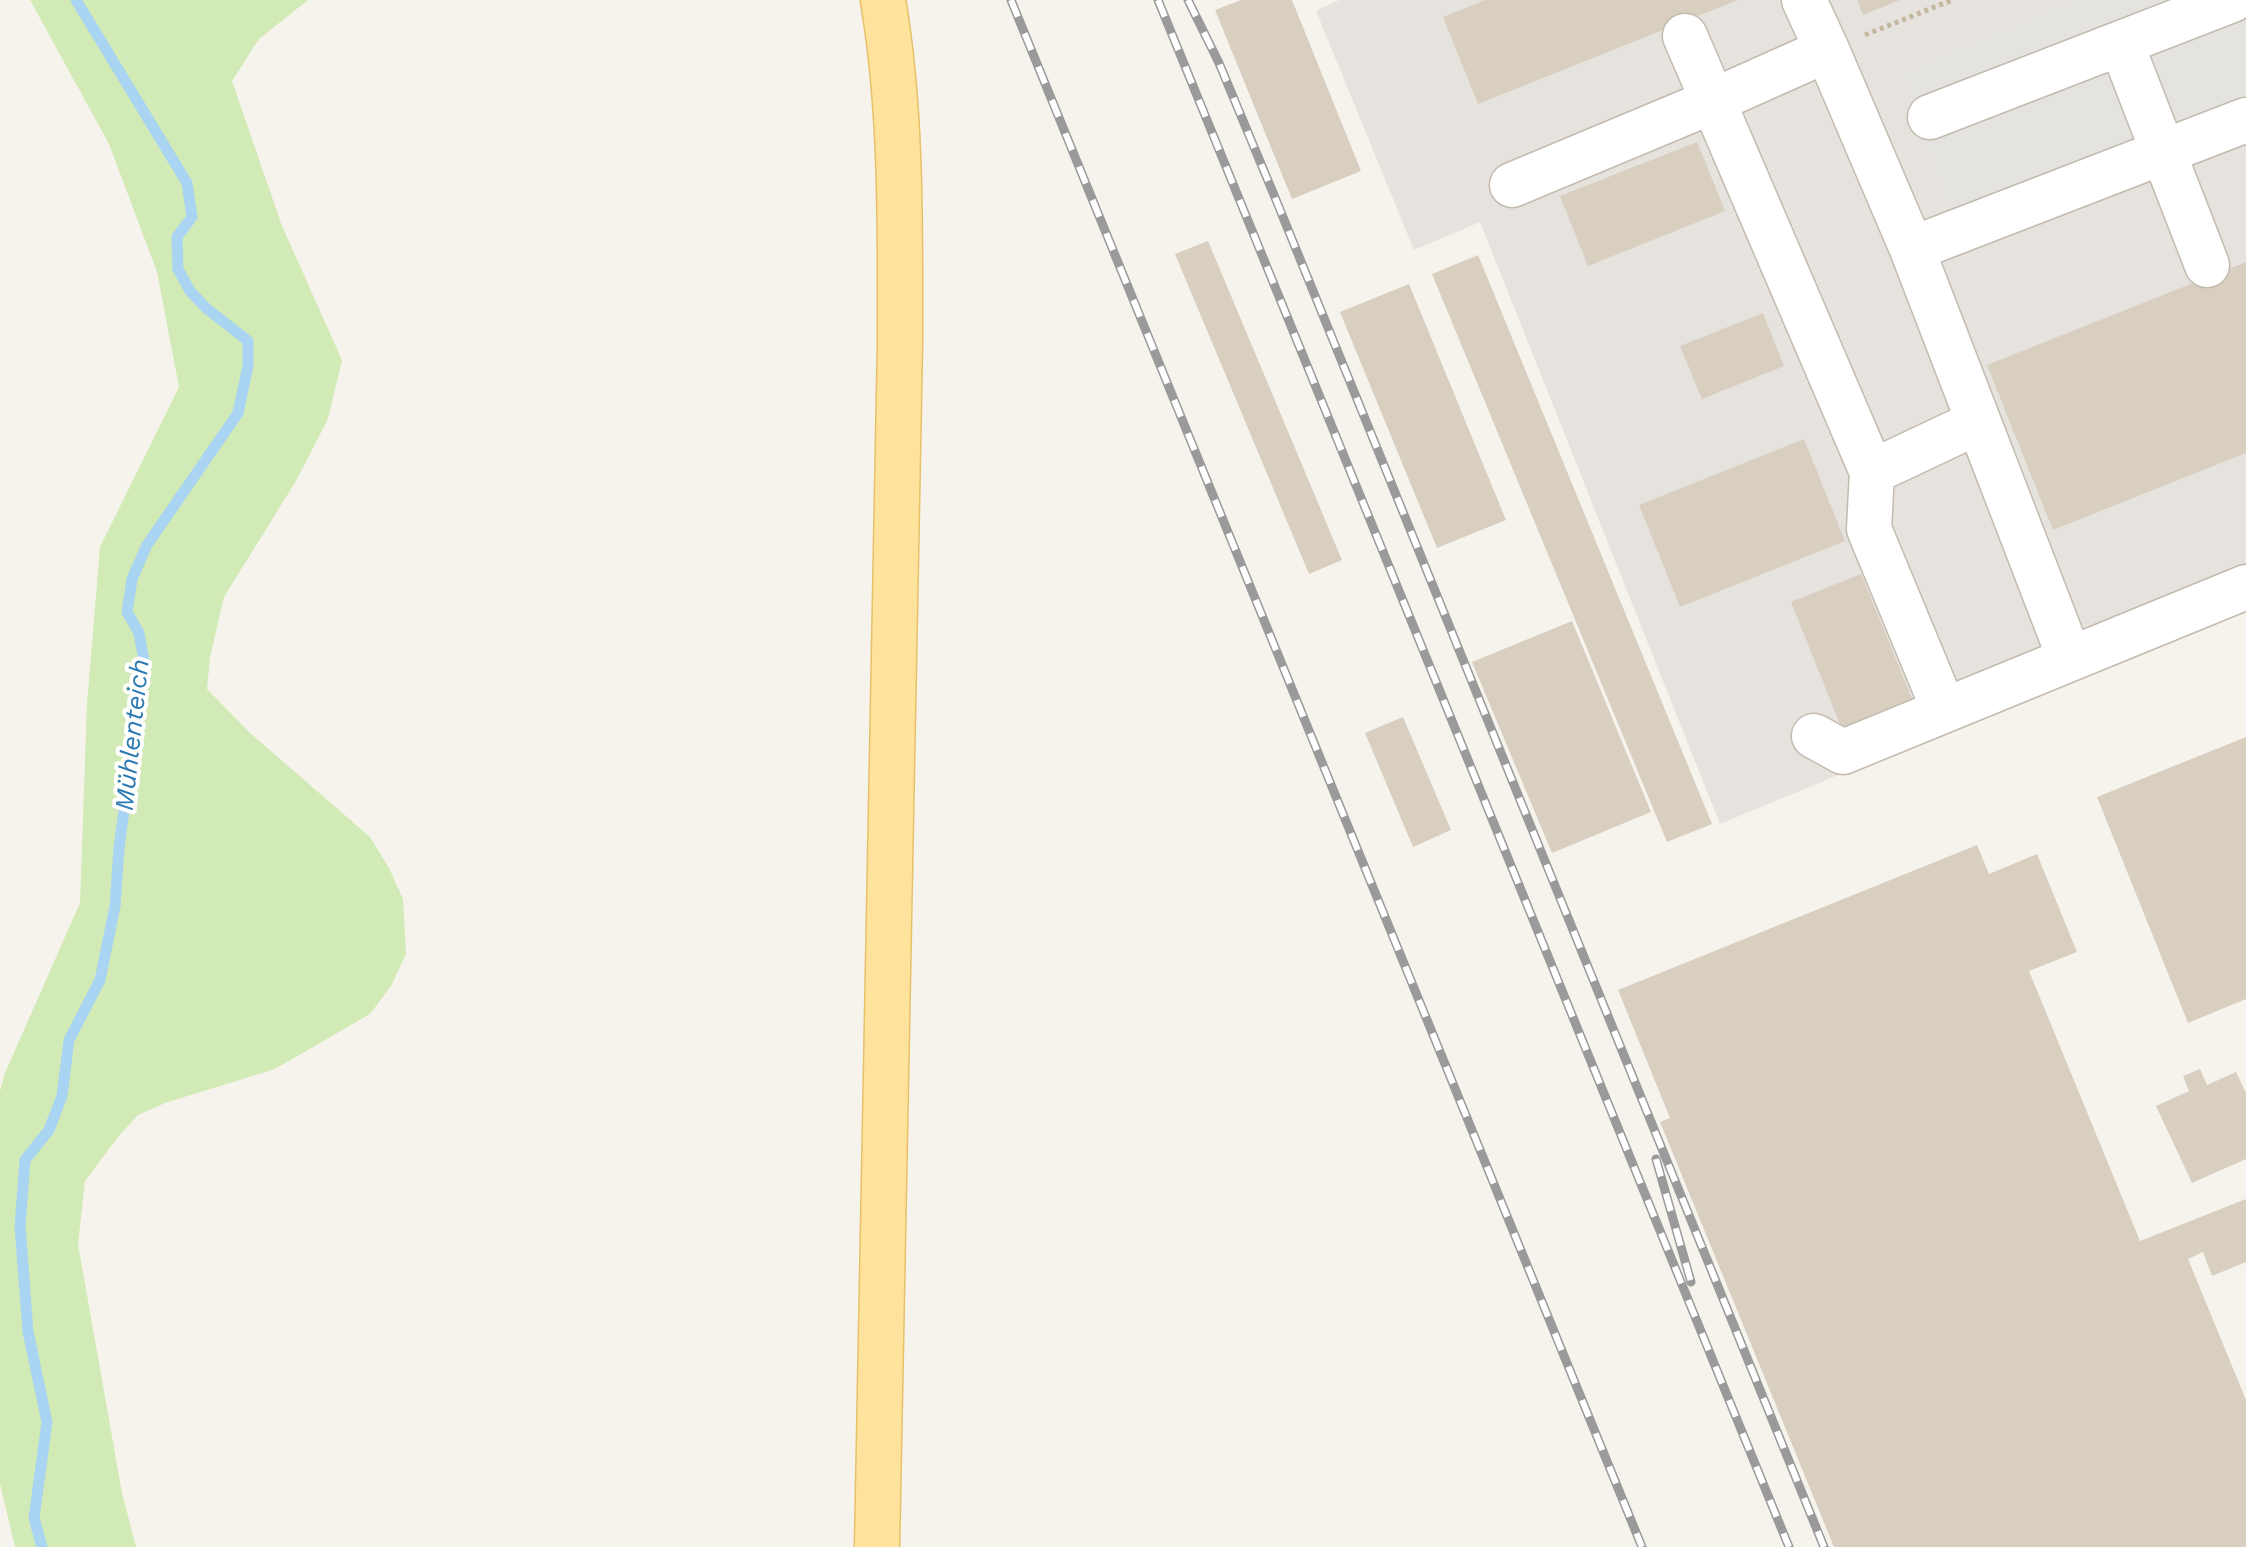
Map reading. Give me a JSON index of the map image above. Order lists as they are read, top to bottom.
{
  "water": ["Mühlenteich"]
}
